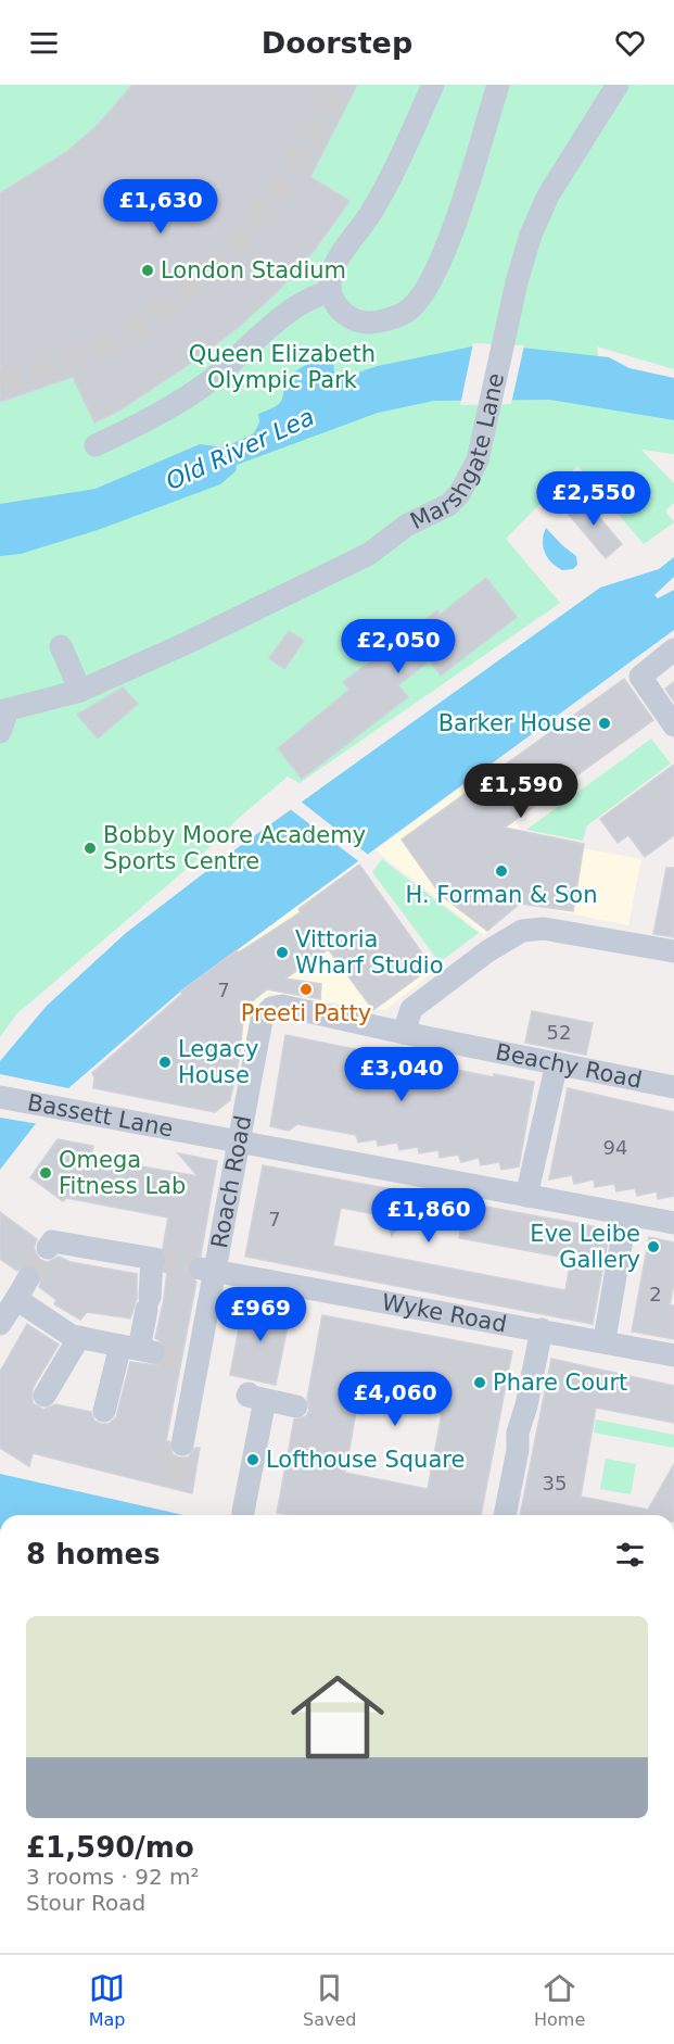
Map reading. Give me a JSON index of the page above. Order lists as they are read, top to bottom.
{
  "streets": {
    "street": [
      "Marshgate Lane",
      "Beachy Road",
      "Bassett Lane",
      "Roach Road",
      "Wyke Road"
    ]
  },
  "crossings": [
    ["Beachy Road", "Roach Road"],
    ["Bassett Lane", "Roach Road"],
    ["Roach Road", "Wyke Road"]
  ],
  "water": ["Old River Lea"],
  "parks": ["Queen Elizabeth Olympic Park"],
  "places": [
    "London Stadium",
    "Barker House",
    "Bobby Moore Academy Sports Centre",
    "H. Forman & Son",
    "Vittoria Wharf Studio",
    "Preeti Patty",
    "Legacy House",
    "Omega Fitness Lab",
    "Eve Leibe Gallery",
    "Phare Court",
    "Lofthouse Square"
  ],
  "house_numbers": [
    "7",
    "52",
    "94",
    "7",
    "2",
    "35"
  ],
  "page": {
    "header": "Doorstep",
    "price": [
      "£1,630",
      "£2,550",
      "£2,050",
      "£1,590",
      "£3,040",
      "£1,860",
      "£969",
      "£4,060"
    ],
    "heading": "8 homes",
    "list": [
      {
        "name": "£1,590/mo",
        "note": "3 rooms · 92 m² · Stour Road"
      }
    ],
    "tabs": ["Map", "Saved", "Home"]
  }
}
